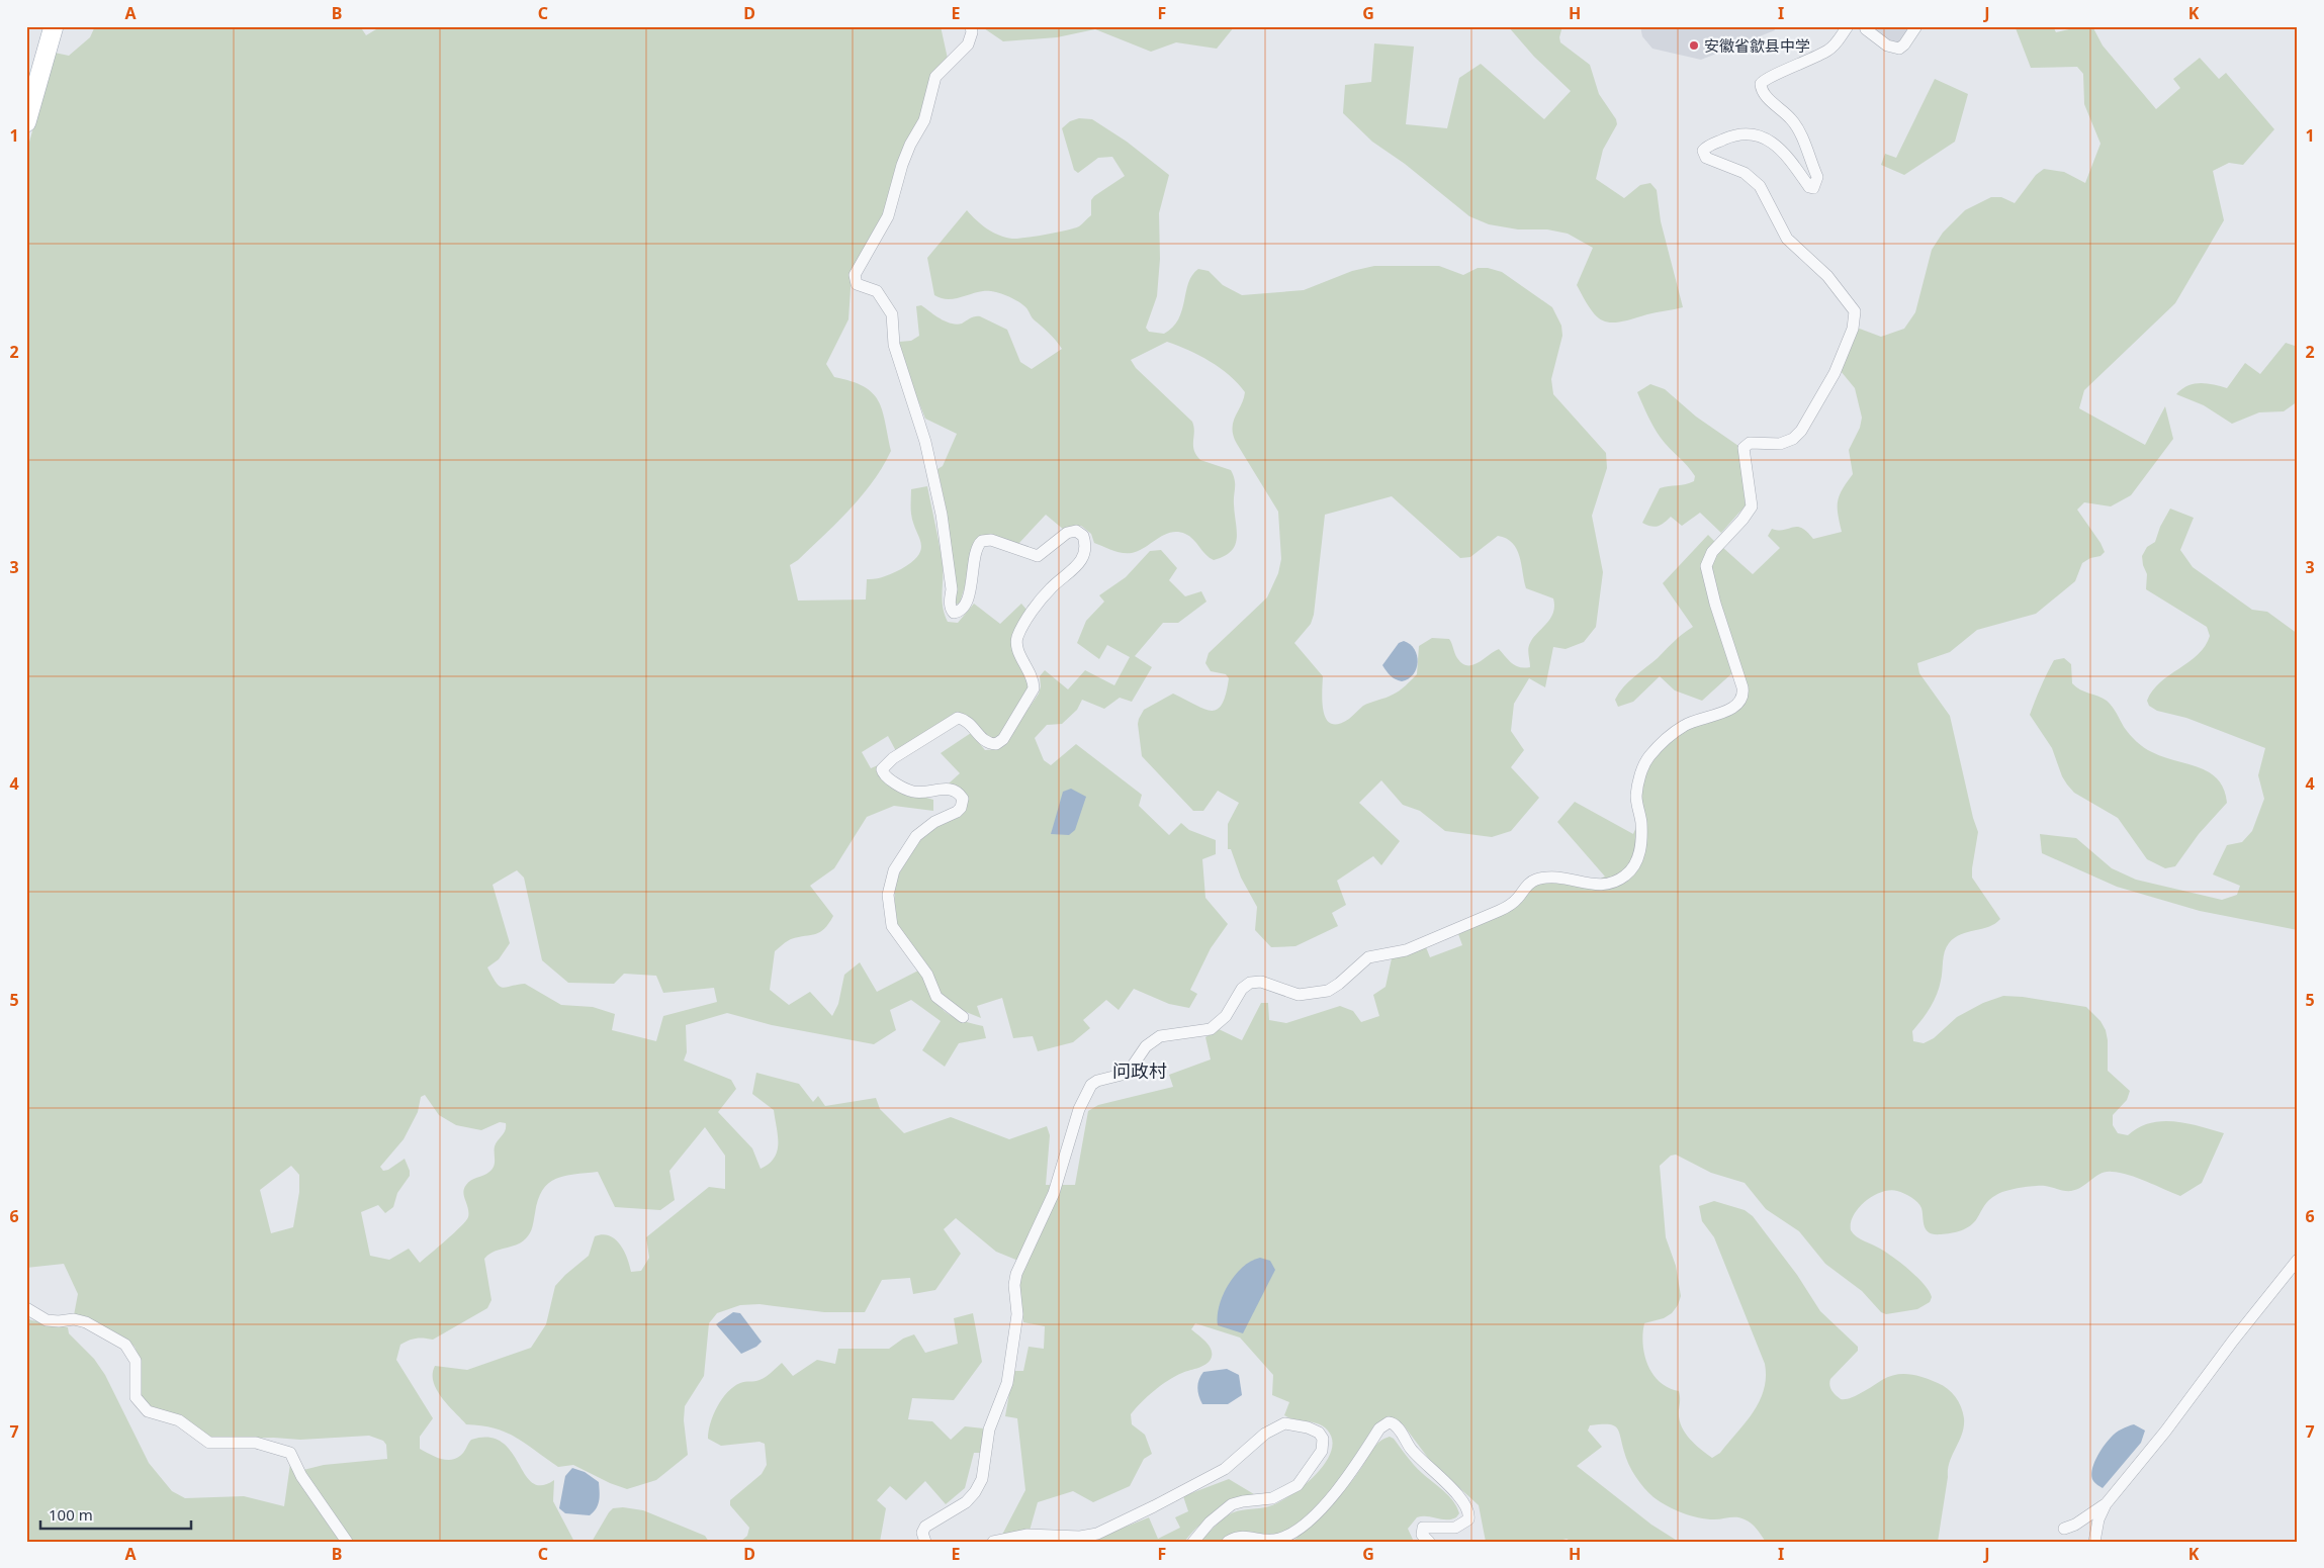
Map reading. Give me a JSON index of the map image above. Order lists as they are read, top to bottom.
{
  "districts": ["问政村"],
  "places": ["安徽省歙县中学"],
  "scale_bar": "100 m",
  "grid": {
    "columns": [
      "A",
      "B",
      "C",
      "D",
      "E",
      "F",
      "G",
      "H",
      "I",
      "J",
      "K"
    ],
    "rows": [
      "1",
      "2",
      "3",
      "4",
      "5",
      "6",
      "7"
    ]
  }
}
